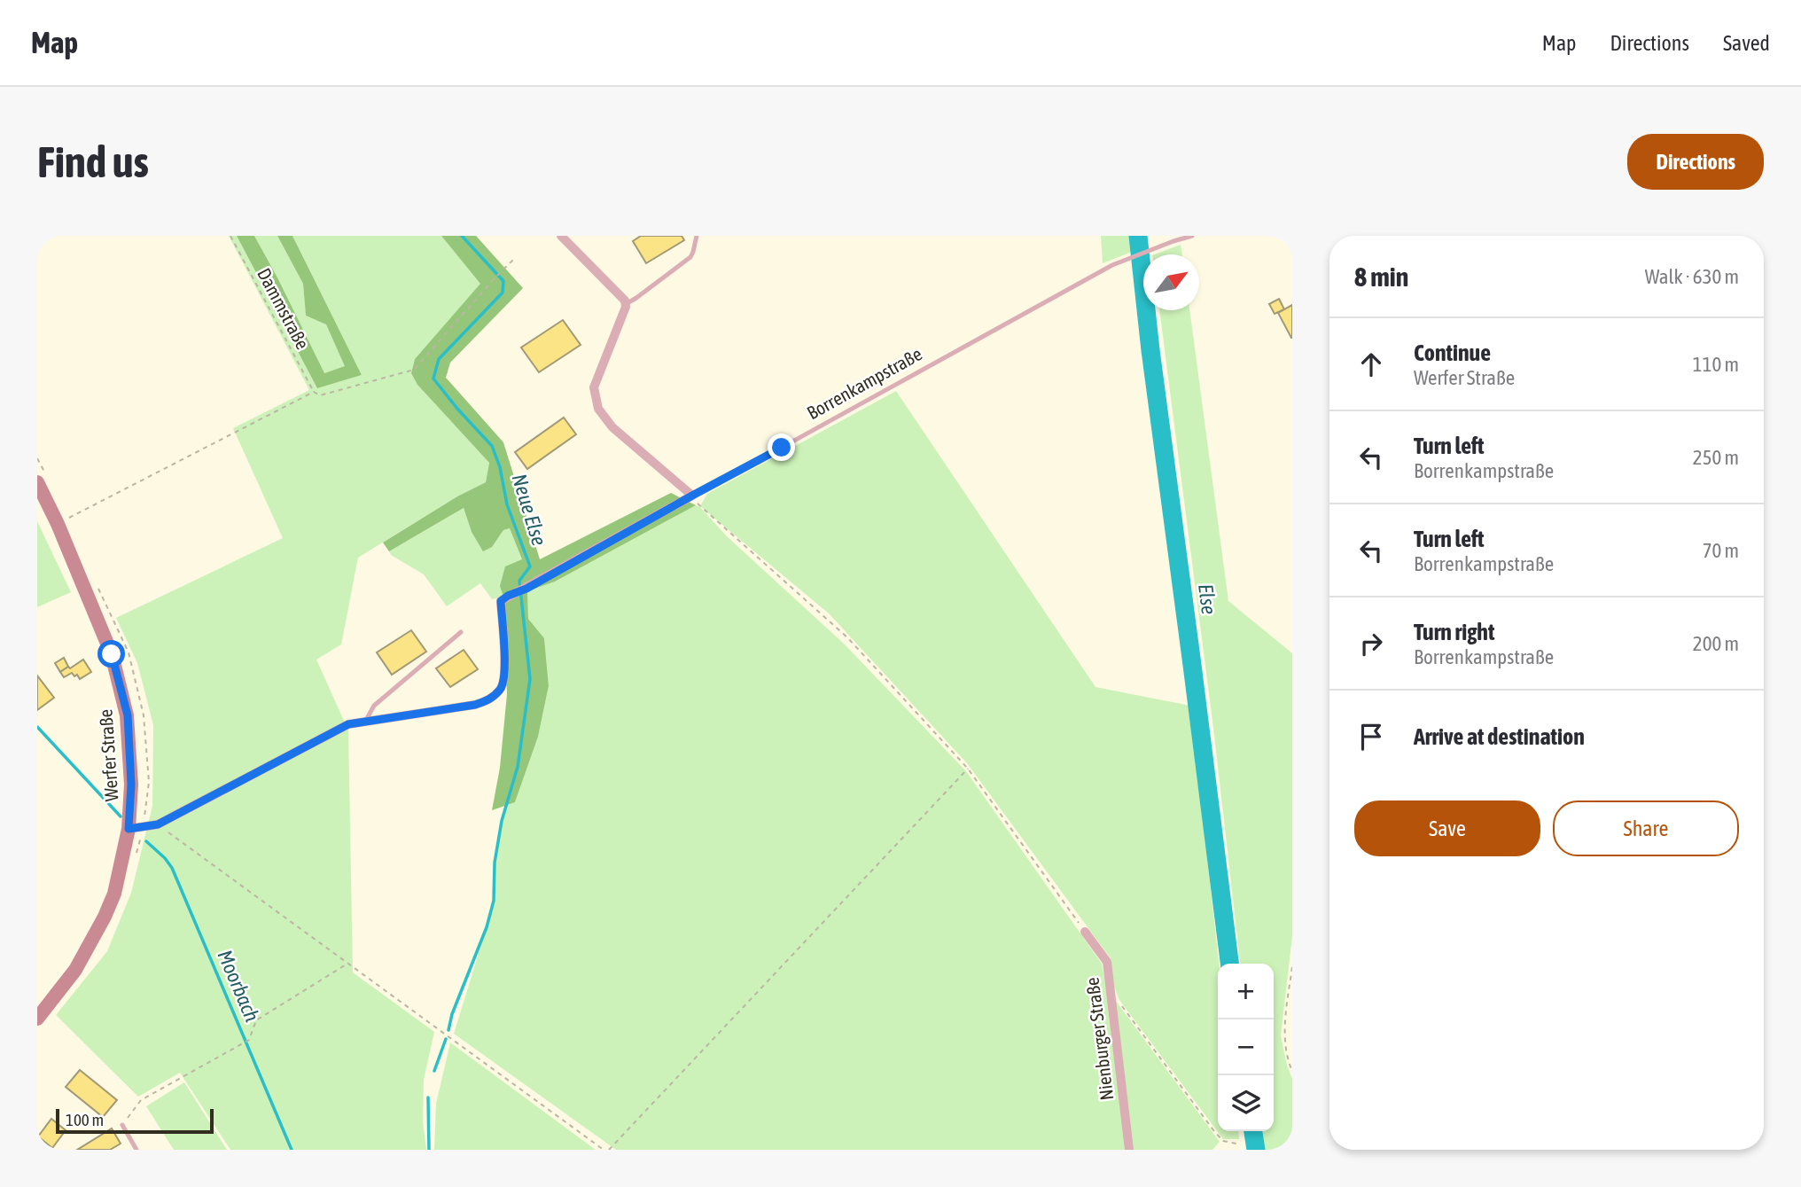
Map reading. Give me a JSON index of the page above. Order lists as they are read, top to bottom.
{
  "streets": {
    "street": ["Borrenkampstraße", "Werfer Straße", "Nienburger Straße"],
    "path": ["Dammstraße"]
  },
  "crossings": [
    ["Borrenkampstraße", "Werfer Straße"]
  ],
  "water": ["Neue Else", "Else", "Moorbach"],
  "scale_bar": "100 m",
  "north": "top right",
  "page": {
    "header": "Map",
    "nav": ["Map", "Directions", "Saved"],
    "buttons": [
      "Directions",
      ["Save", "Share"]
    ],
    "title": "Find us",
    "heading": ["8 min", "Walk · 630 m"],
    "list": [
      ["Continue", "Werfer Straße", "110 m"],
      ["Turn left", "Borrenkampstraße", "250 m"],
      ["Turn left", "Borrenkampstraße", "70 m"],
      ["Turn right", "Borrenkampstraße", "200 m"],
      "Arrive at destination"
    ],
    "map_buttons": ["+", "−"],
    "scale": "100 m"
  }
}
